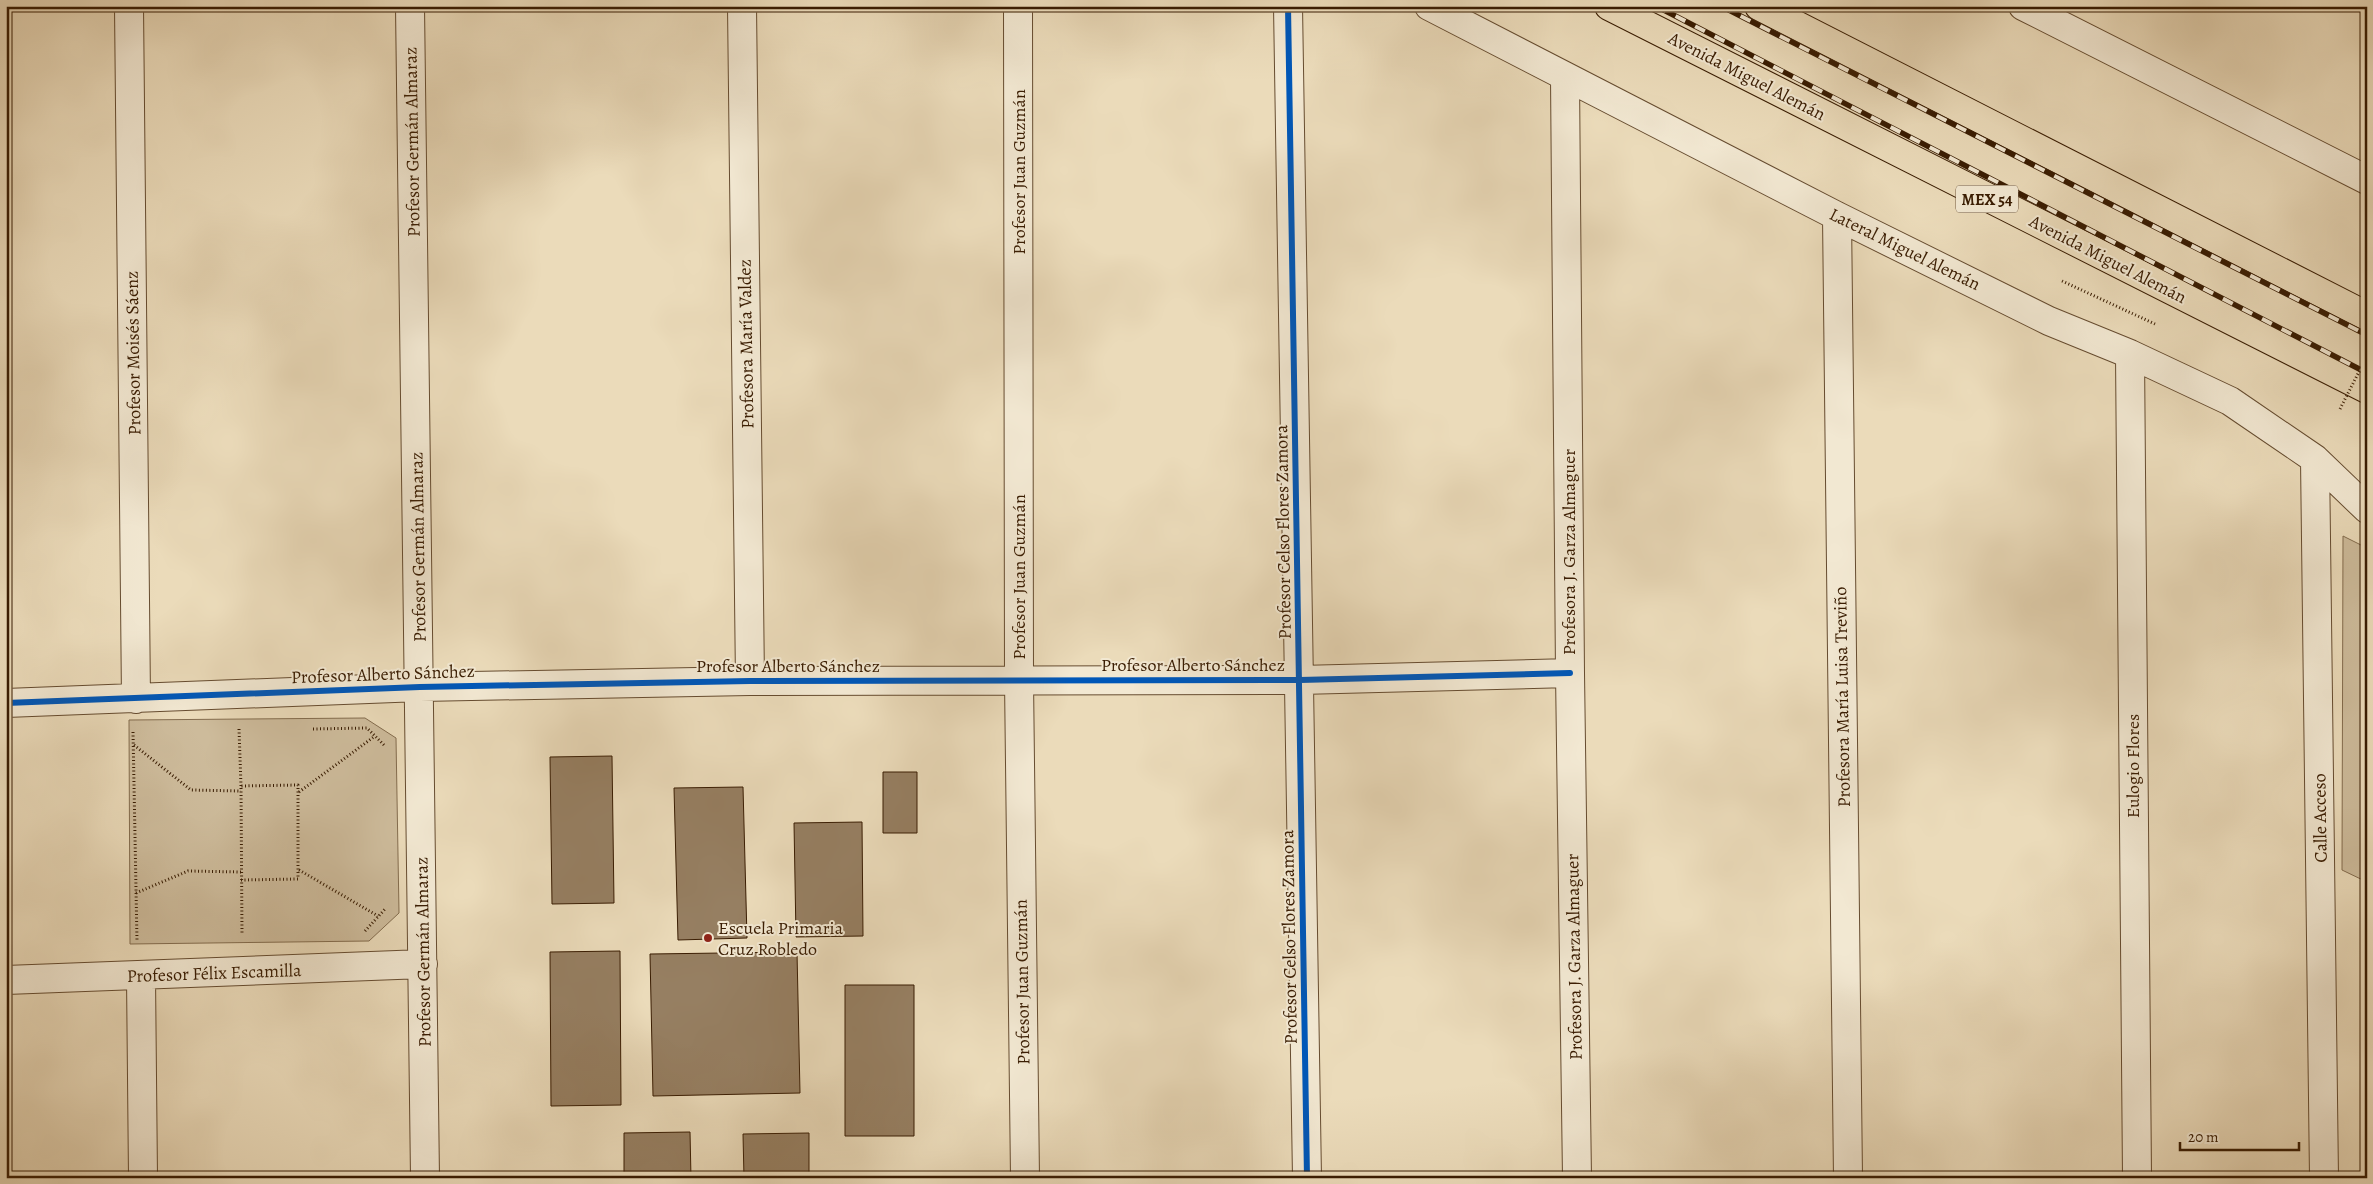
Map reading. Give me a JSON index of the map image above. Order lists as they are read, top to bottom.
{
  "streets": {
    "highway": ["Avenida Miguel Alemán", "MEX 54"],
    "street": [
      "Profesor Germán Almaraz",
      "Profesor Juan Guzmán",
      "Lateral Miguel Alemán",
      "Profesora María Valdez",
      "Profesor Moisés Sáenz",
      "Profesor Celso Flores Zamora",
      "Profesora J. Garza Almaguer",
      "Profesor Alberto Sánchez",
      "Profesora María Luisa Treviño",
      "Eulogio Flores",
      "Calle Acceso",
      "Profesor Félix Escamilla"
    ]
  },
  "crossings": [
    ["Profesor Germán Almaraz", "Profesor Alberto Sánchez"],
    ["Profesor Germán Almaraz", "Profesor Félix Escamilla"],
    ["Profesor Juan Guzmán", "Profesor Alberto Sánchez"],
    ["Lateral Miguel Alemán", "Profesora J. Garza Almaguer"],
    ["Lateral Miguel Alemán", "Profesora María Luisa Treviño"],
    ["Lateral Miguel Alemán", "Eulogio Flores"],
    ["Lateral Miguel Alemán", "Calle Acceso"],
    ["Profesora María Valdez", "Profesor Alberto Sánchez"],
    ["Profesor Moisés Sáenz", "Profesor Alberto Sánchez"],
    ["Profesor Celso Flores Zamora", "Profesor Alberto Sánchez"],
    ["Profesora J. Garza Almaguer", "Profesor Alberto Sánchez"]
  ],
  "places": ["Escuela Primaria Cruz Robledo"],
  "scale_bar": "20 m"
}
